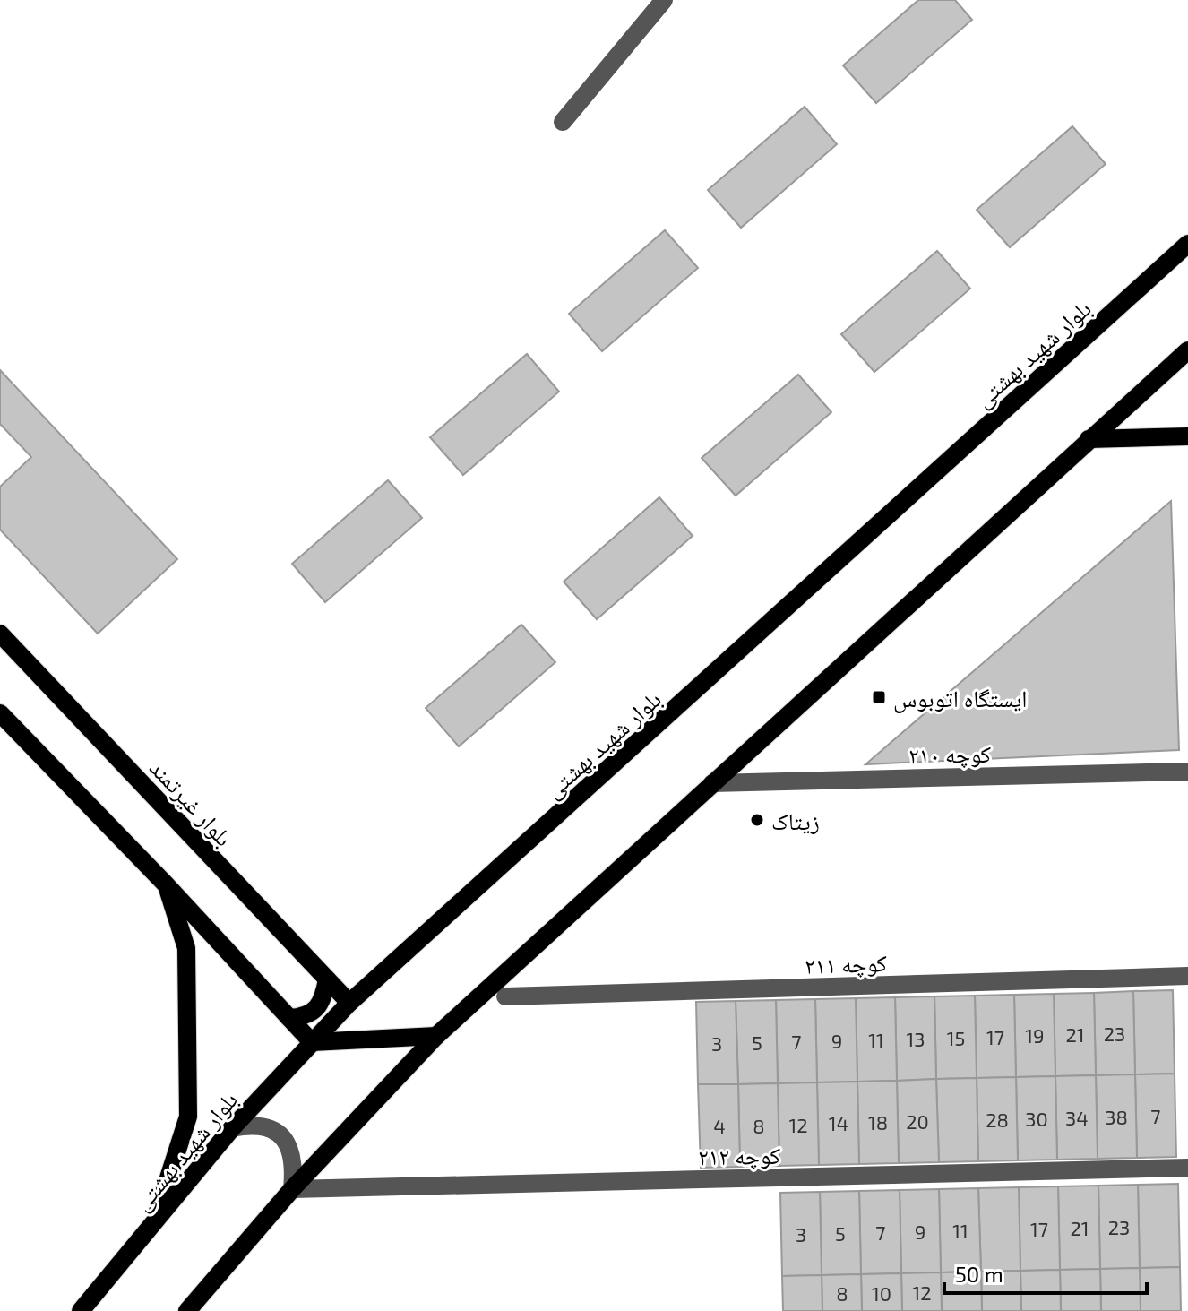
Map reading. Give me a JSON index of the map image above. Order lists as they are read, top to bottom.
{
  "streets": {
    "main road": ["بلوار شهید بهشتی", "بلوار غیرتمند"],
    "street": ["کوچه ۲۱۰", "کوچه ۲۱۱", "کوچه ۲۱۲"]
  },
  "crossings": [
    ["بلوار شهید بهشتی", "بلوار غیرتمند"]
  ],
  "places": {
    "transit": ["ایستگاه اتوبوس"],
    "other": ["زیتاک"]
  },
  "house_numbers": [
    "23",
    "21",
    "19",
    "17",
    "15",
    "13",
    "11",
    "9",
    "7",
    "5",
    "3",
    "7",
    "38",
    "34",
    "30",
    "28",
    "20",
    "18",
    "14",
    "12",
    "4",
    "8",
    "23",
    "21",
    "17",
    "11",
    "9",
    "7",
    "5",
    "3",
    "12",
    "8",
    "10"
  ],
  "scale_bar": "50 m"
}
